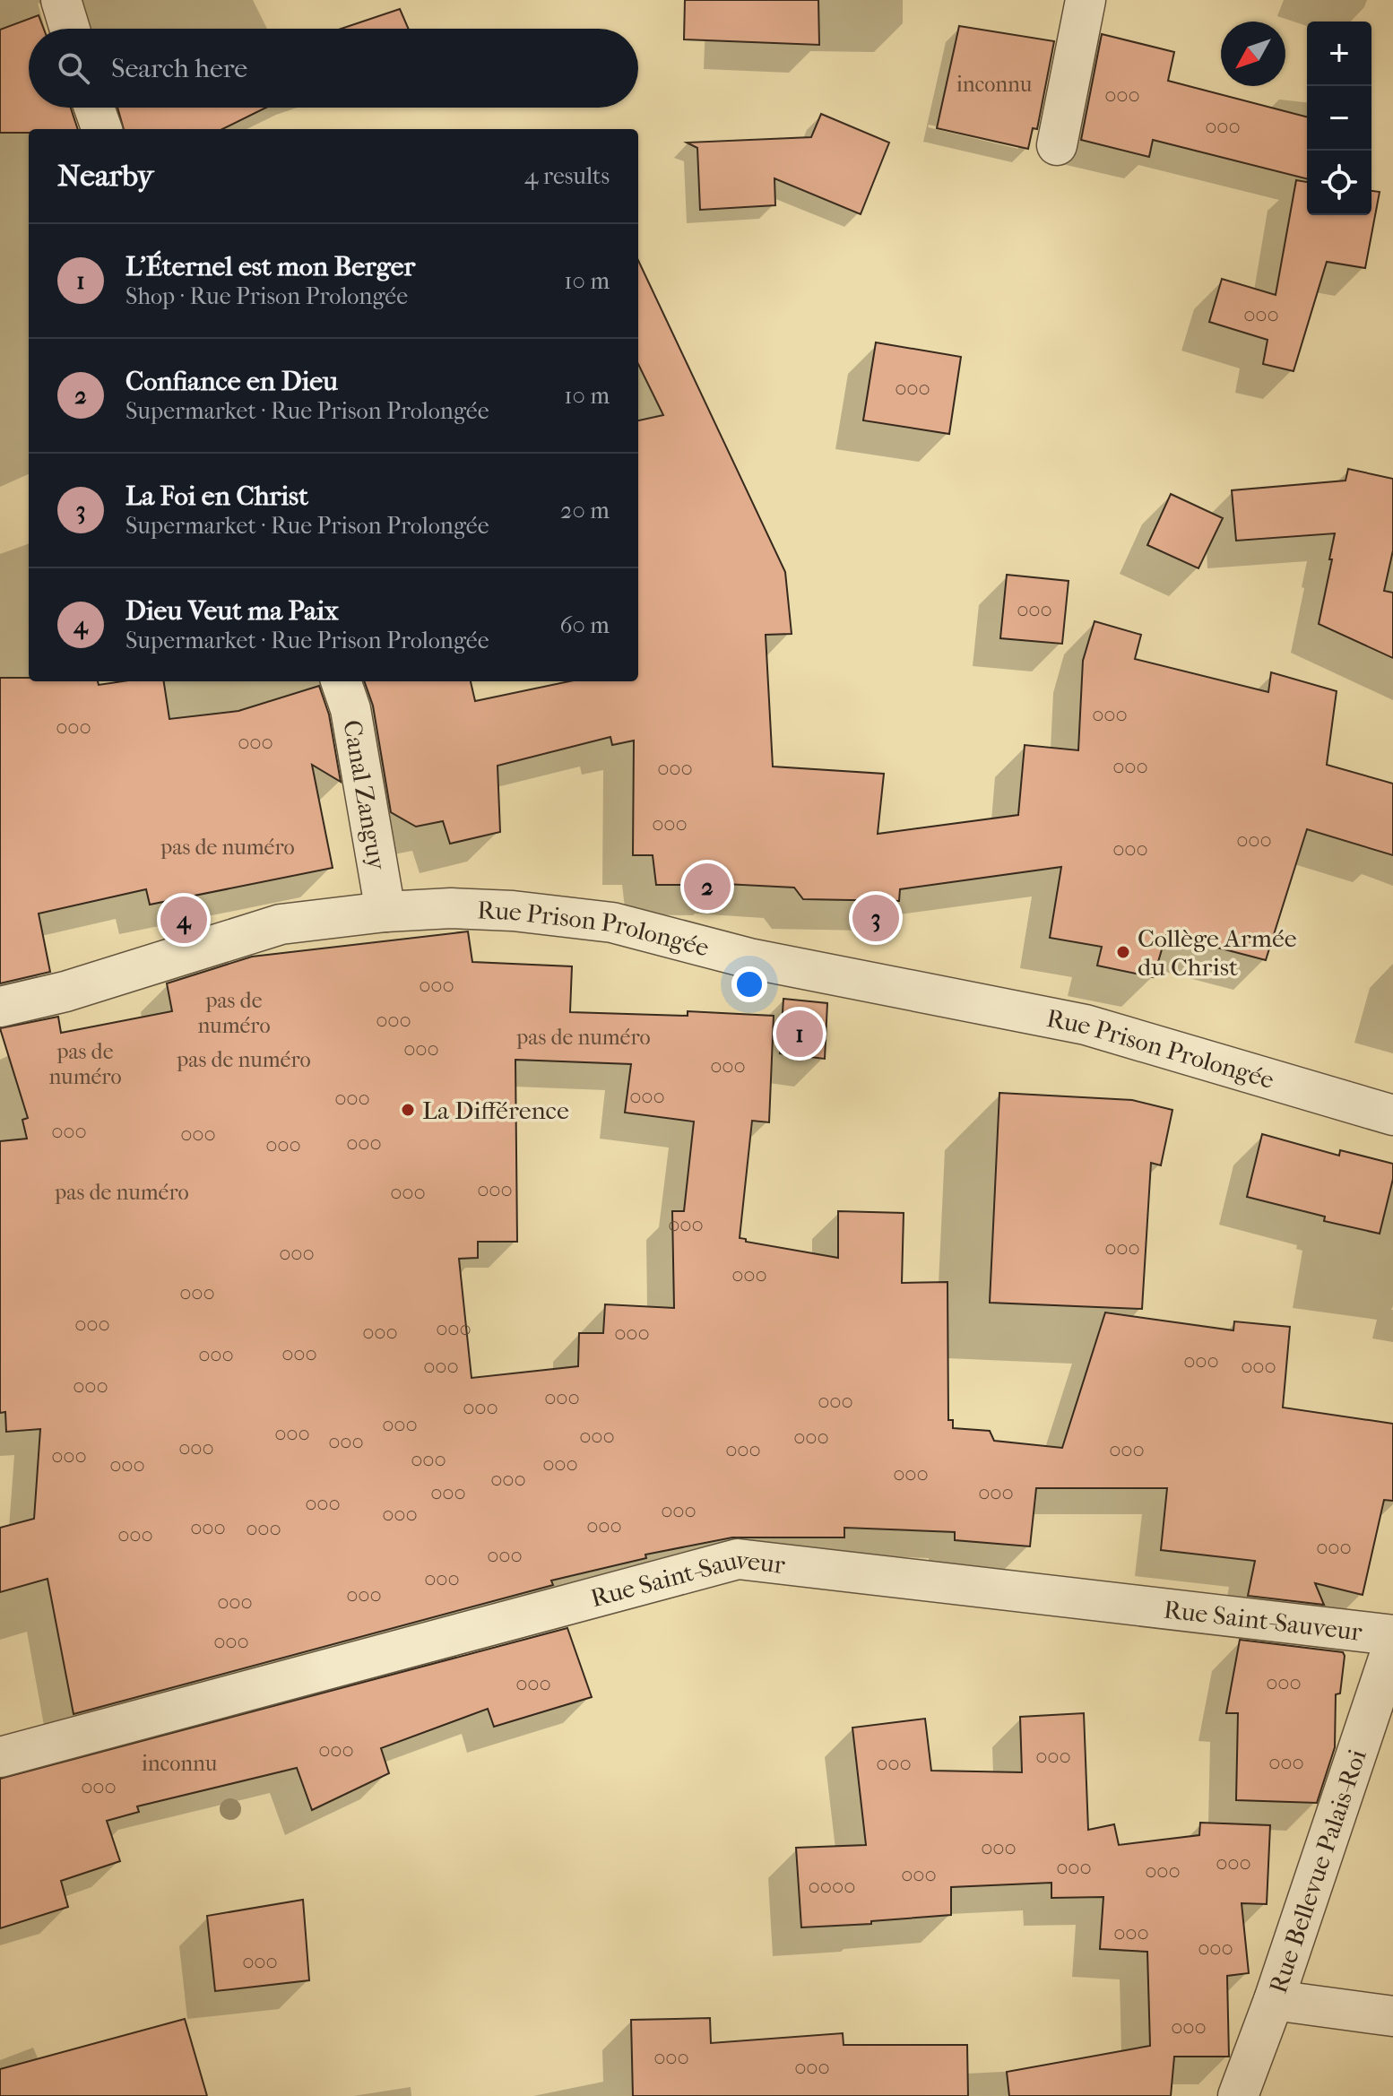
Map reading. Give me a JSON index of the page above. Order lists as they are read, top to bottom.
{
  "streets": {
    "street": [
      "Canal Zanguy",
      "Rue Prison Prolongée",
      "Rue Saint-Sauveur",
      "Rue Bellevue Palais-Roi"
    ]
  },
  "crossings": [
    ["Canal Zanguy", "Rue Prison Prolongée"]
  ],
  "places": ["Collège Armée du Christ", "La Différence"],
  "house_numbers": [
    "inconnu",
    "000",
    "000",
    "000",
    "000",
    "000",
    "000",
    "000",
    "000",
    "000",
    "000",
    "000",
    "000",
    "pas de numéro",
    "000",
    "000",
    "pas de numéro",
    "000",
    "pas de numéro",
    "000",
    "pas de numéro",
    "pas de numéro",
    "000",
    "000",
    "000",
    "000",
    "000",
    "000",
    "000",
    "000",
    "pas de numéro",
    "000",
    "000",
    "000",
    "000",
    "000",
    "000",
    "000",
    "000",
    "000",
    "000",
    "000",
    "000",
    "000",
    "000",
    "000",
    "000",
    "000",
    "000",
    "000",
    "000",
    "000",
    "000",
    "000",
    "000",
    "000",
    "000",
    "000",
    "000",
    "000",
    "000",
    "000",
    "000",
    "000",
    "000",
    "000",
    "000",
    "000",
    "000",
    "000",
    "000",
    "000",
    "000",
    "000",
    "000",
    "000",
    "000",
    "000",
    "000",
    "000",
    "000",
    "000",
    "000",
    "000",
    "inconnu",
    "000",
    "000",
    "000",
    "000",
    "000",
    "000",
    "000",
    "0000",
    "000",
    "000",
    "000",
    "000",
    "000",
    "000"
  ],
  "north": "bottom left",
  "page": {
    "map_buttons": ["+", "−"],
    "search": "Search here",
    "heading": ["Nearby", "4 results"],
    "list": [
      {
        "mark": "1",
        "name": "L'Éternel est mon Berger",
        "note": "Shop · Rue Prison Prolongée",
        "value": "10 m"
      },
      {
        "mark": "2",
        "name": "Confiance en Dieu",
        "note": "Supermarket · Rue Prison Prolongée",
        "value": "10 m"
      },
      {
        "mark": "3",
        "name": "La Foi en Christ",
        "note": "Supermarket · Rue Prison Prolongée",
        "value": "20 m"
      },
      {
        "mark": "4",
        "name": "Dieu Veut ma Paix",
        "note": "Supermarket · Rue Prison Prolongée",
        "value": "60 m"
      }
    ],
    "pins": [
      "2",
      "3",
      "4",
      "1"
    ]
  }
}
